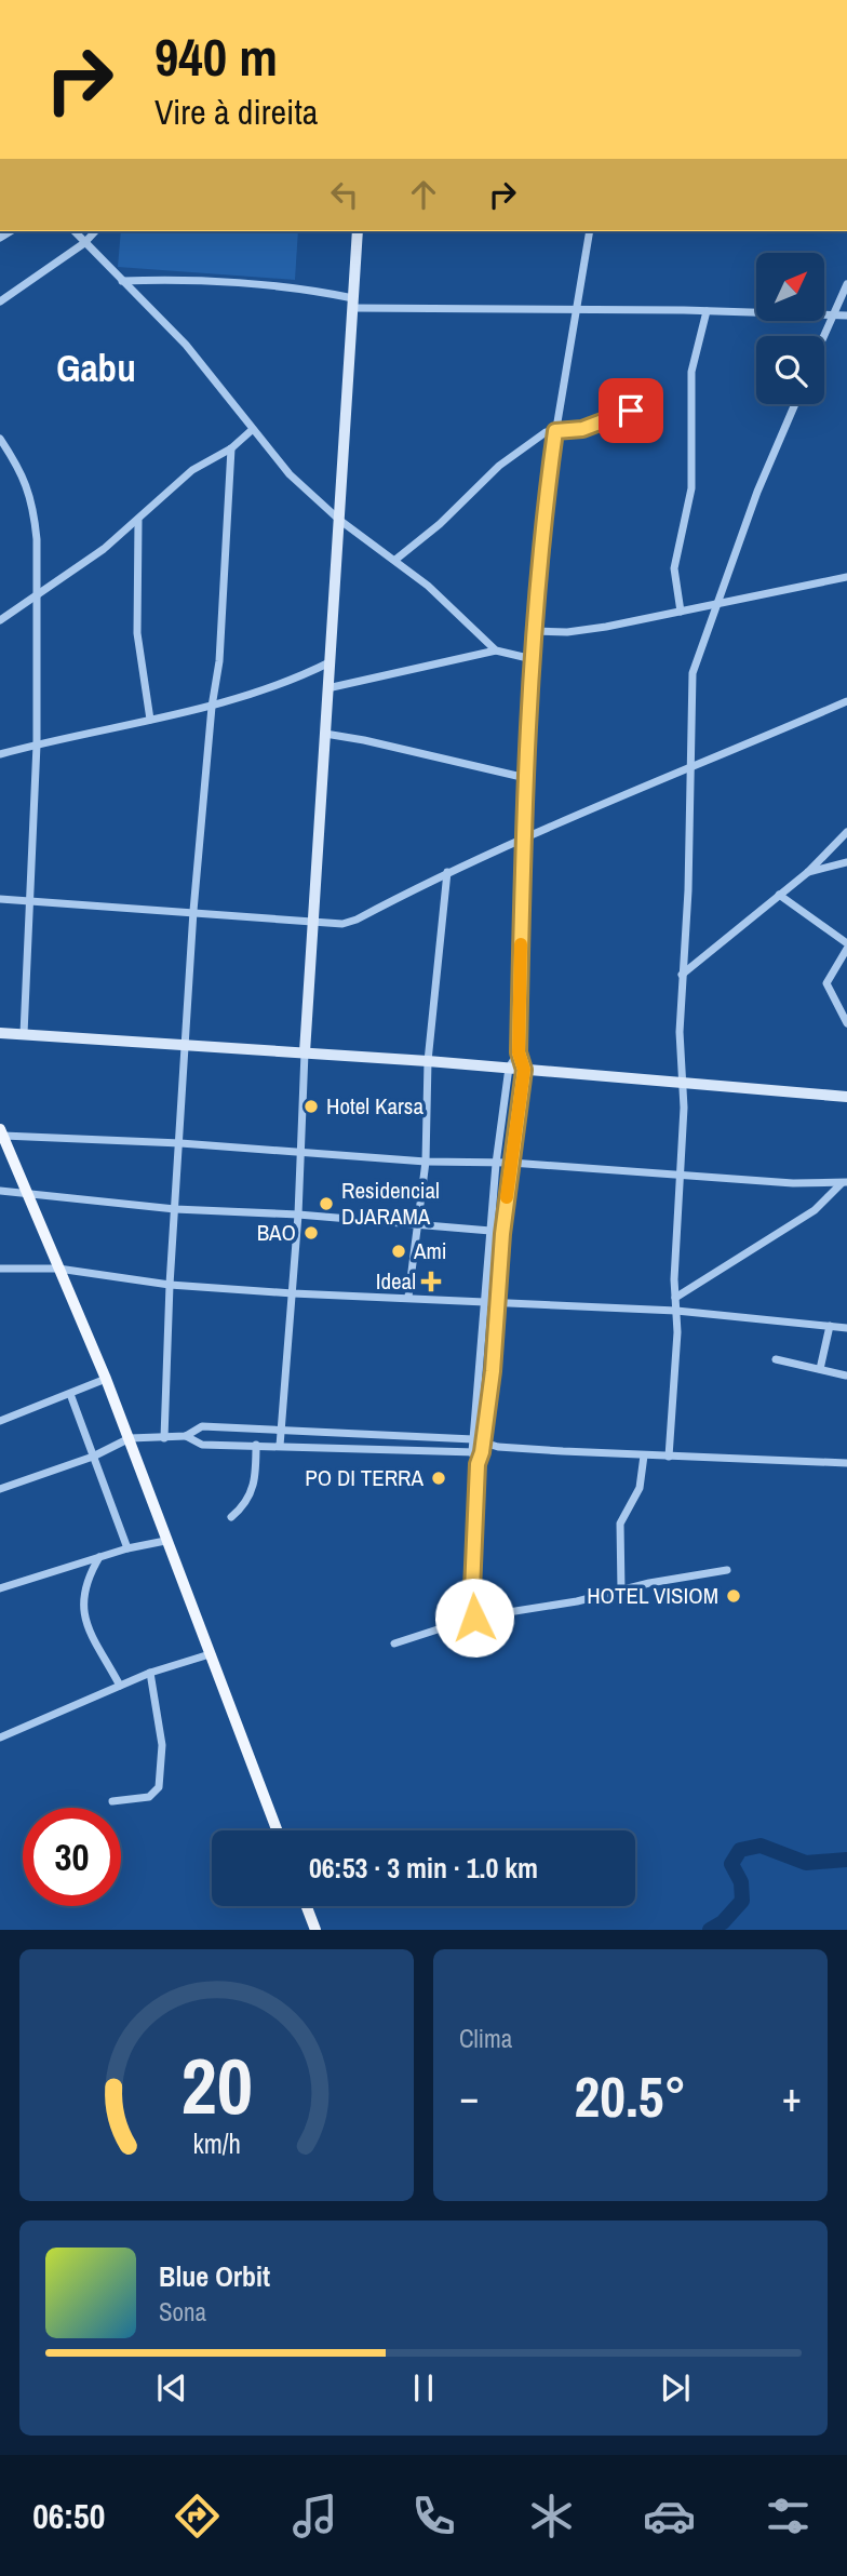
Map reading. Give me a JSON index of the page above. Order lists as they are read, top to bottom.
{
  "districts": ["Gabu"],
  "places": {
    "other": [
      "Hotel Karsa",
      "Residencial DJARAMA",
      "BAO",
      "Ami",
      "PO DI TERRA",
      "HOTEL VISIOM"
    ],
    "health": ["Ideal"]
  },
  "north": "top right",
  "page": {
    "turn": ["940 m", "Vire à direita"],
    "limit": "30",
    "trip": "06:53 · 3 min · 1.0 km",
    "tile": "Clima",
    "heat": ["−", "20.5°", "+"],
    "song": ["Blue Orbit", "Sona"],
    "tabs": "06:50",
    "gauge": ["20", "km/h"]
  }
}
